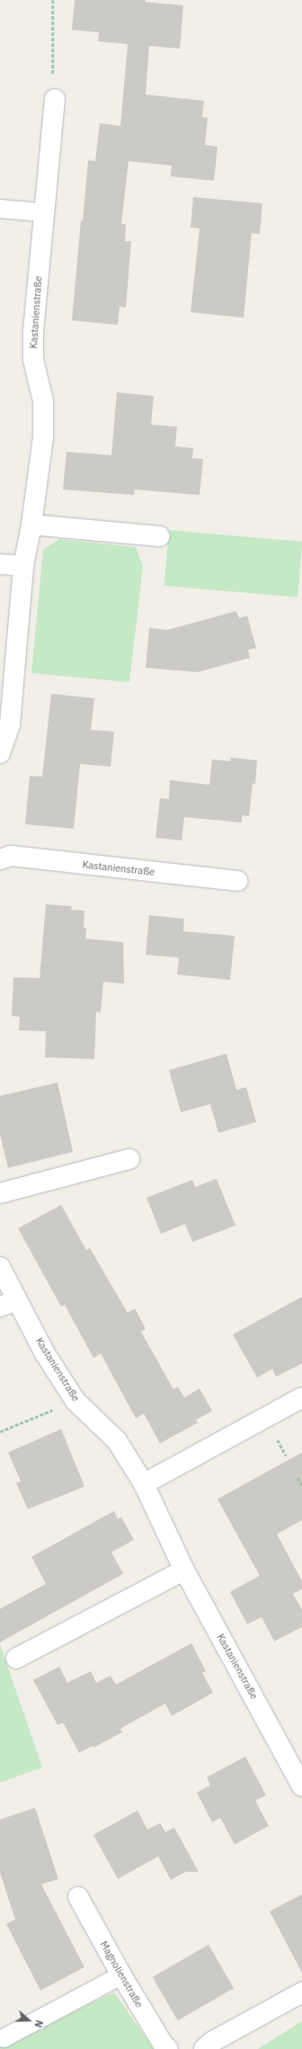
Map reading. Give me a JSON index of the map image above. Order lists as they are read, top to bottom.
{
  "streets": {
    "street": ["Kastanienstraße", "Magnolienstraße"]
  },
  "north": "right"
}
